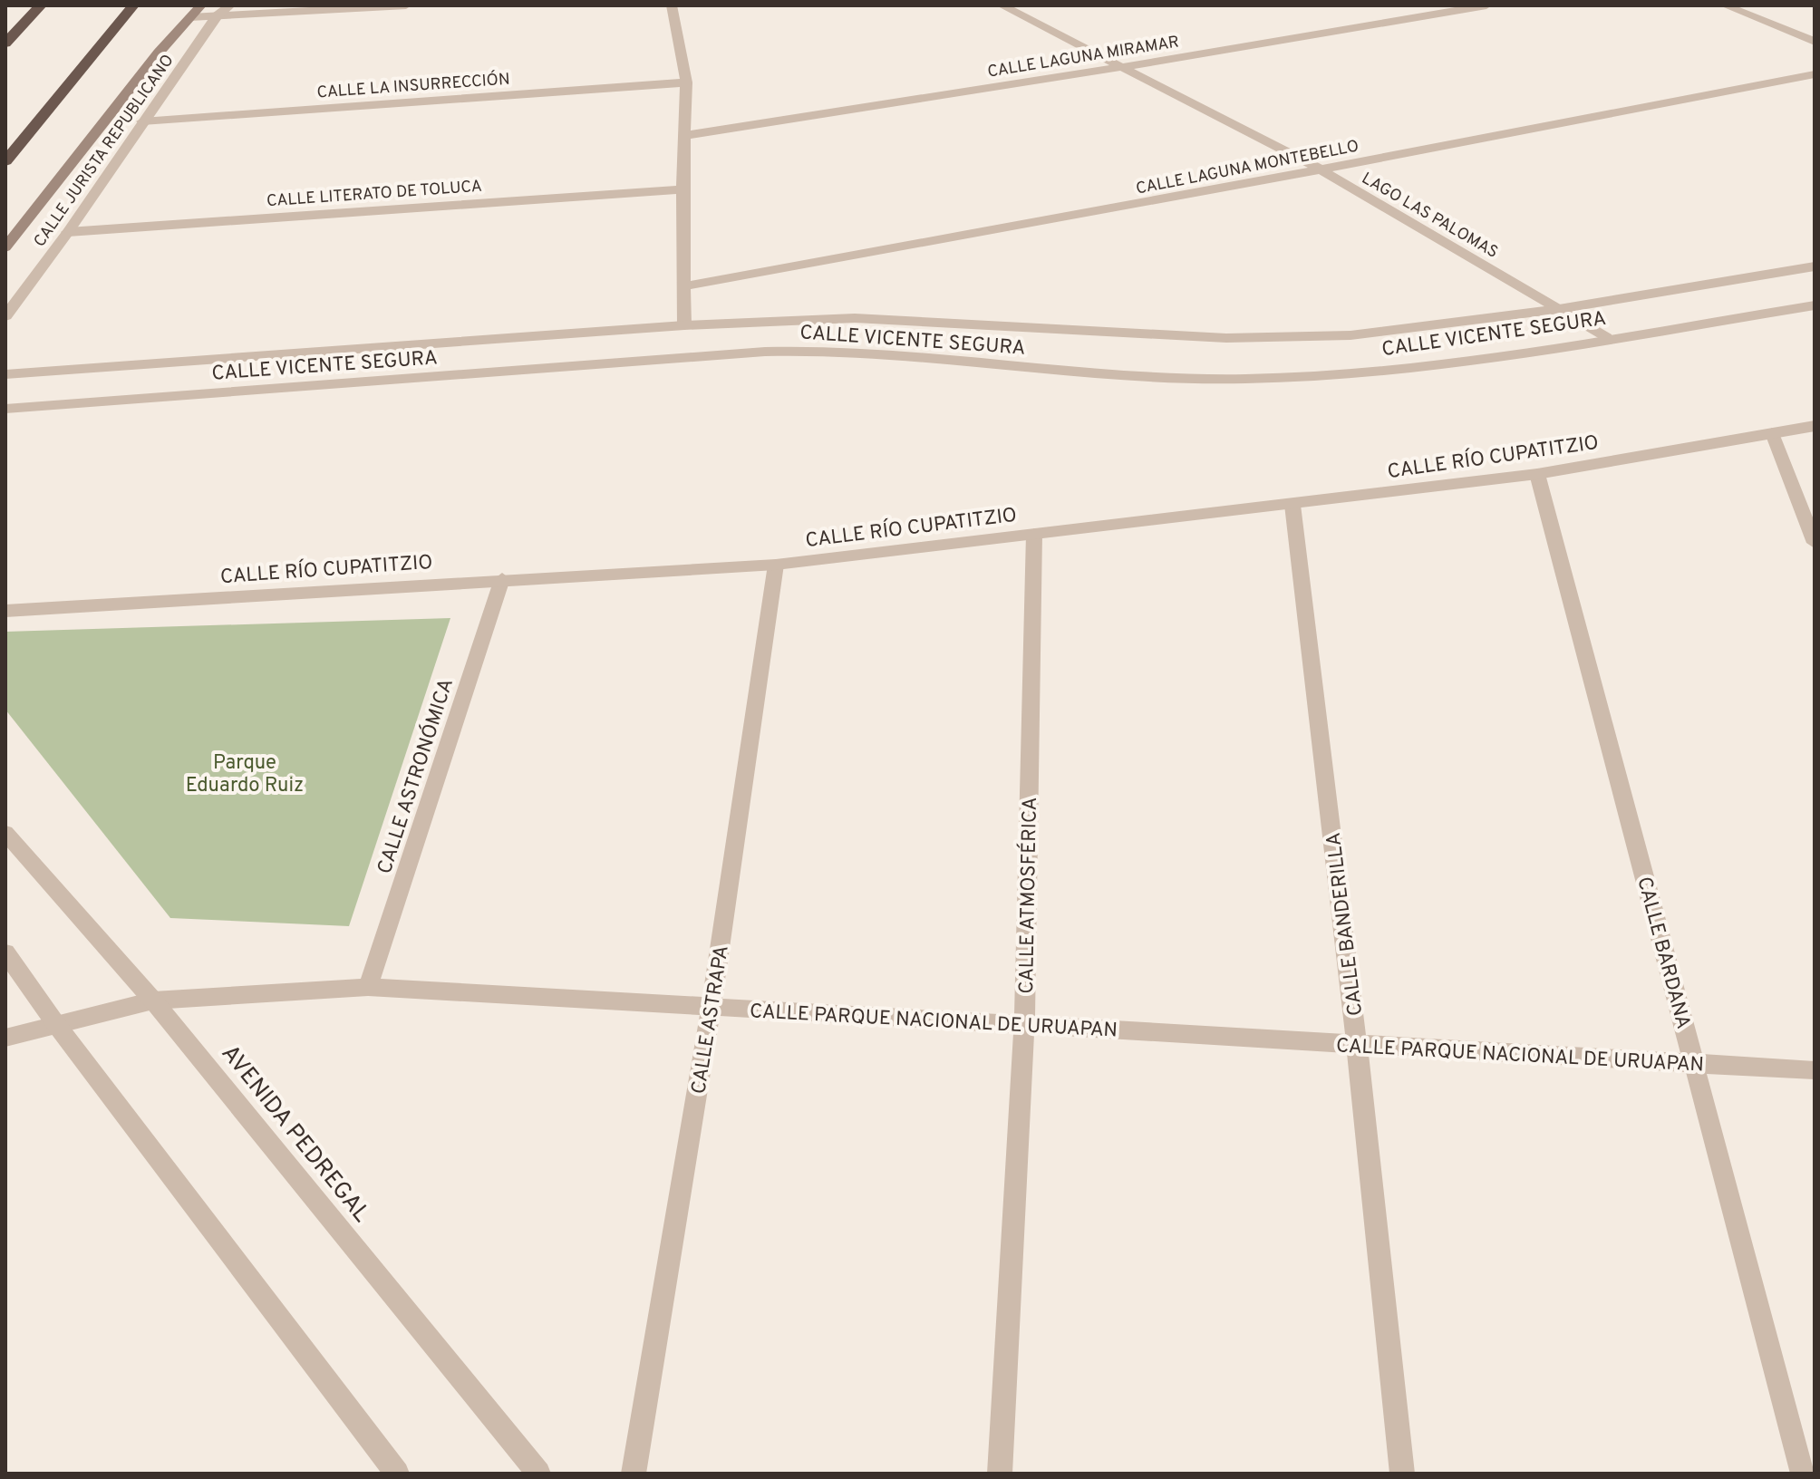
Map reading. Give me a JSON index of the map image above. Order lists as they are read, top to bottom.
{
  "streets": {
    "street": [
      "CALLE LAGUNA MIRAMAR",
      "CALLE LA INSURRECCIÓN",
      "CALLE JURISTA REPUBLICANO",
      "CALLE LAGUNA MONTEBELLO",
      "CALLE LITERATO DE TOLUCA",
      "LAGO LAS PALOMAS",
      "CALLE VICENTE SEGURA",
      "CALLE RÍO CUPATITZIO",
      "CALLE ASTRONÓMICA",
      "CALLE ATMOSFÉRICA",
      "CALLE BANDERILLA",
      "CALLE BARDANA",
      "CALLE ASTRAPA",
      "CALLE PARQUE NACIONAL DE URUAPAN",
      "AVENIDA PEDREGAL"
    ]
  },
  "crossings": [
    ["CALLE LAGUNA MIRAMAR", "LAGO LAS PALOMAS"],
    ["CALLE LA INSURRECCIÓN", "CALLE JURISTA REPUBLICANO"],
    ["CALLE JURISTA REPUBLICANO", "CALLE LITERATO DE TOLUCA"],
    ["CALLE LAGUNA MONTEBELLO", "LAGO LAS PALOMAS"],
    ["LAGO LAS PALOMAS", "CALLE VICENTE SEGURA"],
    ["CALLE RÍO CUPATITZIO", "CALLE ASTRONÓMICA"],
    ["CALLE RÍO CUPATITZIO", "CALLE ATMOSFÉRICA"],
    ["CALLE RÍO CUPATITZIO", "CALLE BANDERILLA"],
    ["CALLE RÍO CUPATITZIO", "CALLE BARDANA"],
    ["CALLE RÍO CUPATITZIO", "CALLE ASTRAPA"],
    ["CALLE ASTRONÓMICA", "CALLE PARQUE NACIONAL DE URUAPAN"],
    ["CALLE ATMOSFÉRICA", "CALLE PARQUE NACIONAL DE URUAPAN"],
    ["CALLE BANDERILLA", "CALLE PARQUE NACIONAL DE URUAPAN"],
    ["CALLE BARDANA", "CALLE PARQUE NACIONAL DE URUAPAN"],
    ["CALLE ASTRAPA", "CALLE PARQUE NACIONAL DE URUAPAN"],
    ["CALLE PARQUE NACIONAL DE URUAPAN", "AVENIDA PEDREGAL"]
  ],
  "parks": ["Parque Eduardo Ruiz"]
}
